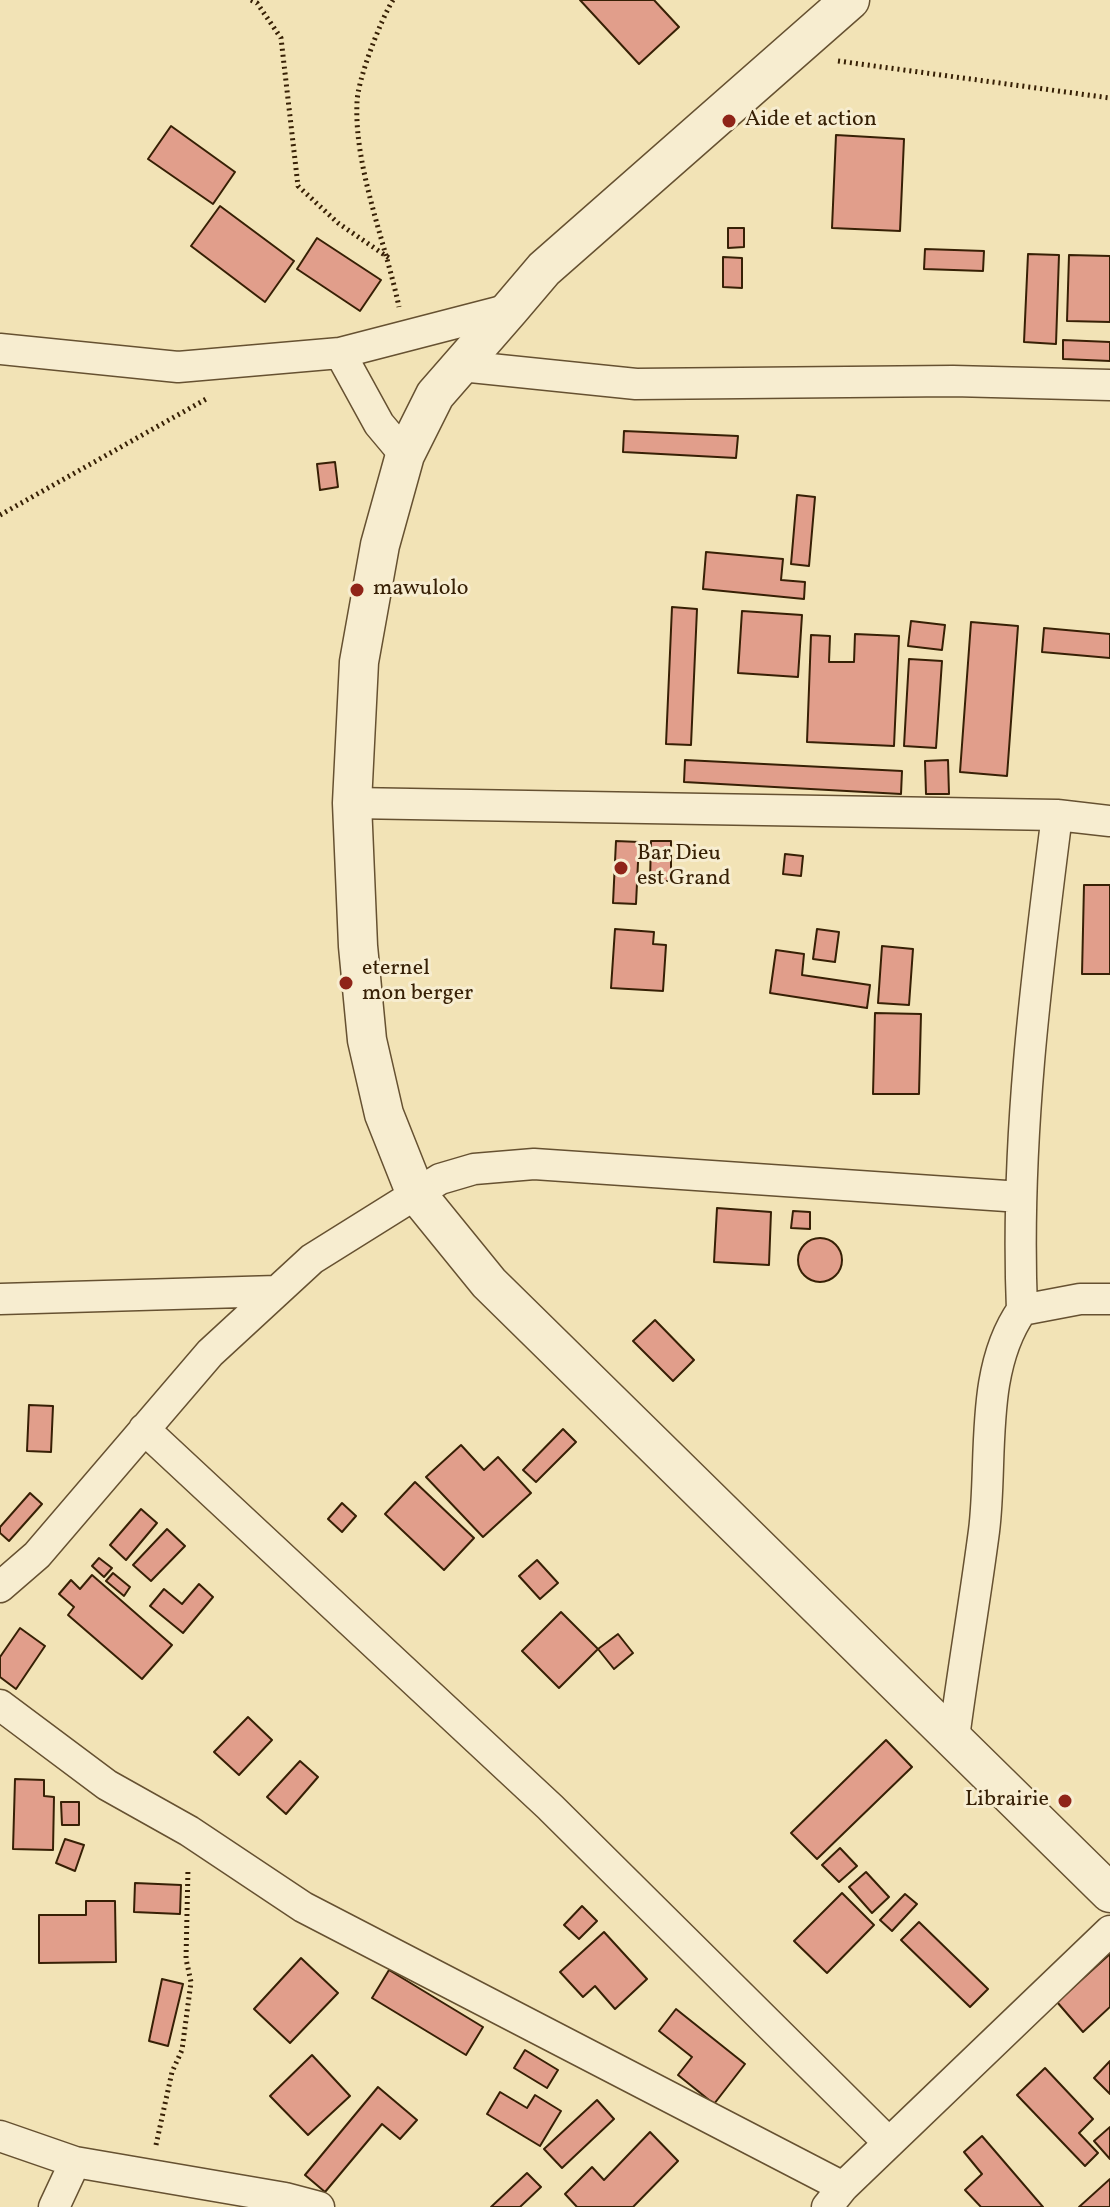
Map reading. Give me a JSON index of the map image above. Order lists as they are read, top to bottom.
{
  "places": [
    "Aide et action",
    "mawulolo",
    "Bar Dieu est Grand",
    "eternel mon berger",
    "Librairie"
  ]
}
